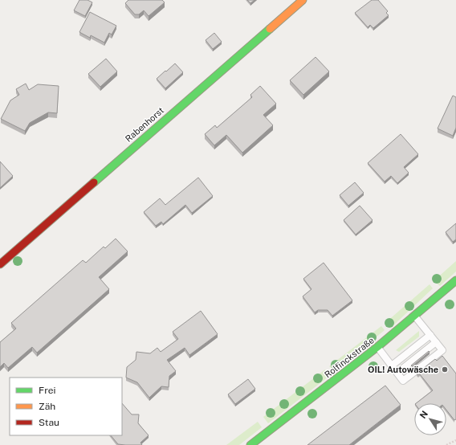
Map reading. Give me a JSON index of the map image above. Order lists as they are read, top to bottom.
{
  "streets": {
    "street": ["Rabenhorst", "Rolfinckstraße"]
  },
  "places": ["OIL! Autowäsche"],
  "legend": ["Frei", "Zäh", "Stau"],
  "north": "top left"
}
